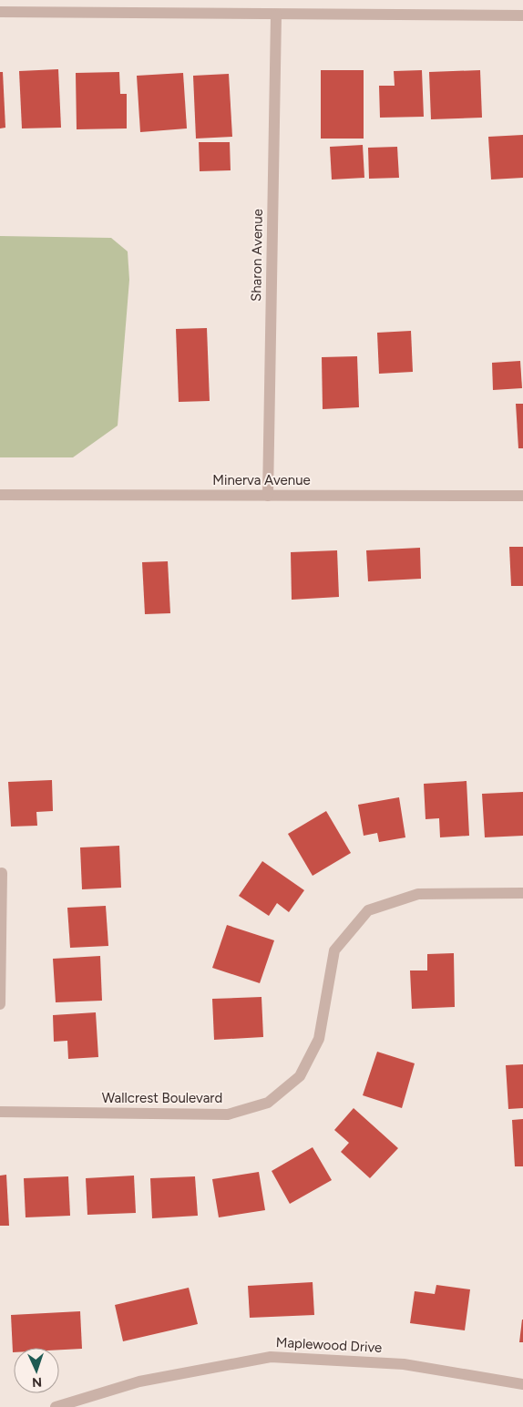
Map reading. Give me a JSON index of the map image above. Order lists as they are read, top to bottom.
{
  "streets": {
    "street": [
      "Sharon Avenue",
      "Minerva Avenue",
      "Wallcrest Boulevard",
      "Maplewood Drive"
    ]
  },
  "crossings": [
    ["Sharon Avenue", "Minerva Avenue"]
  ],
  "north": "bottom"
}
